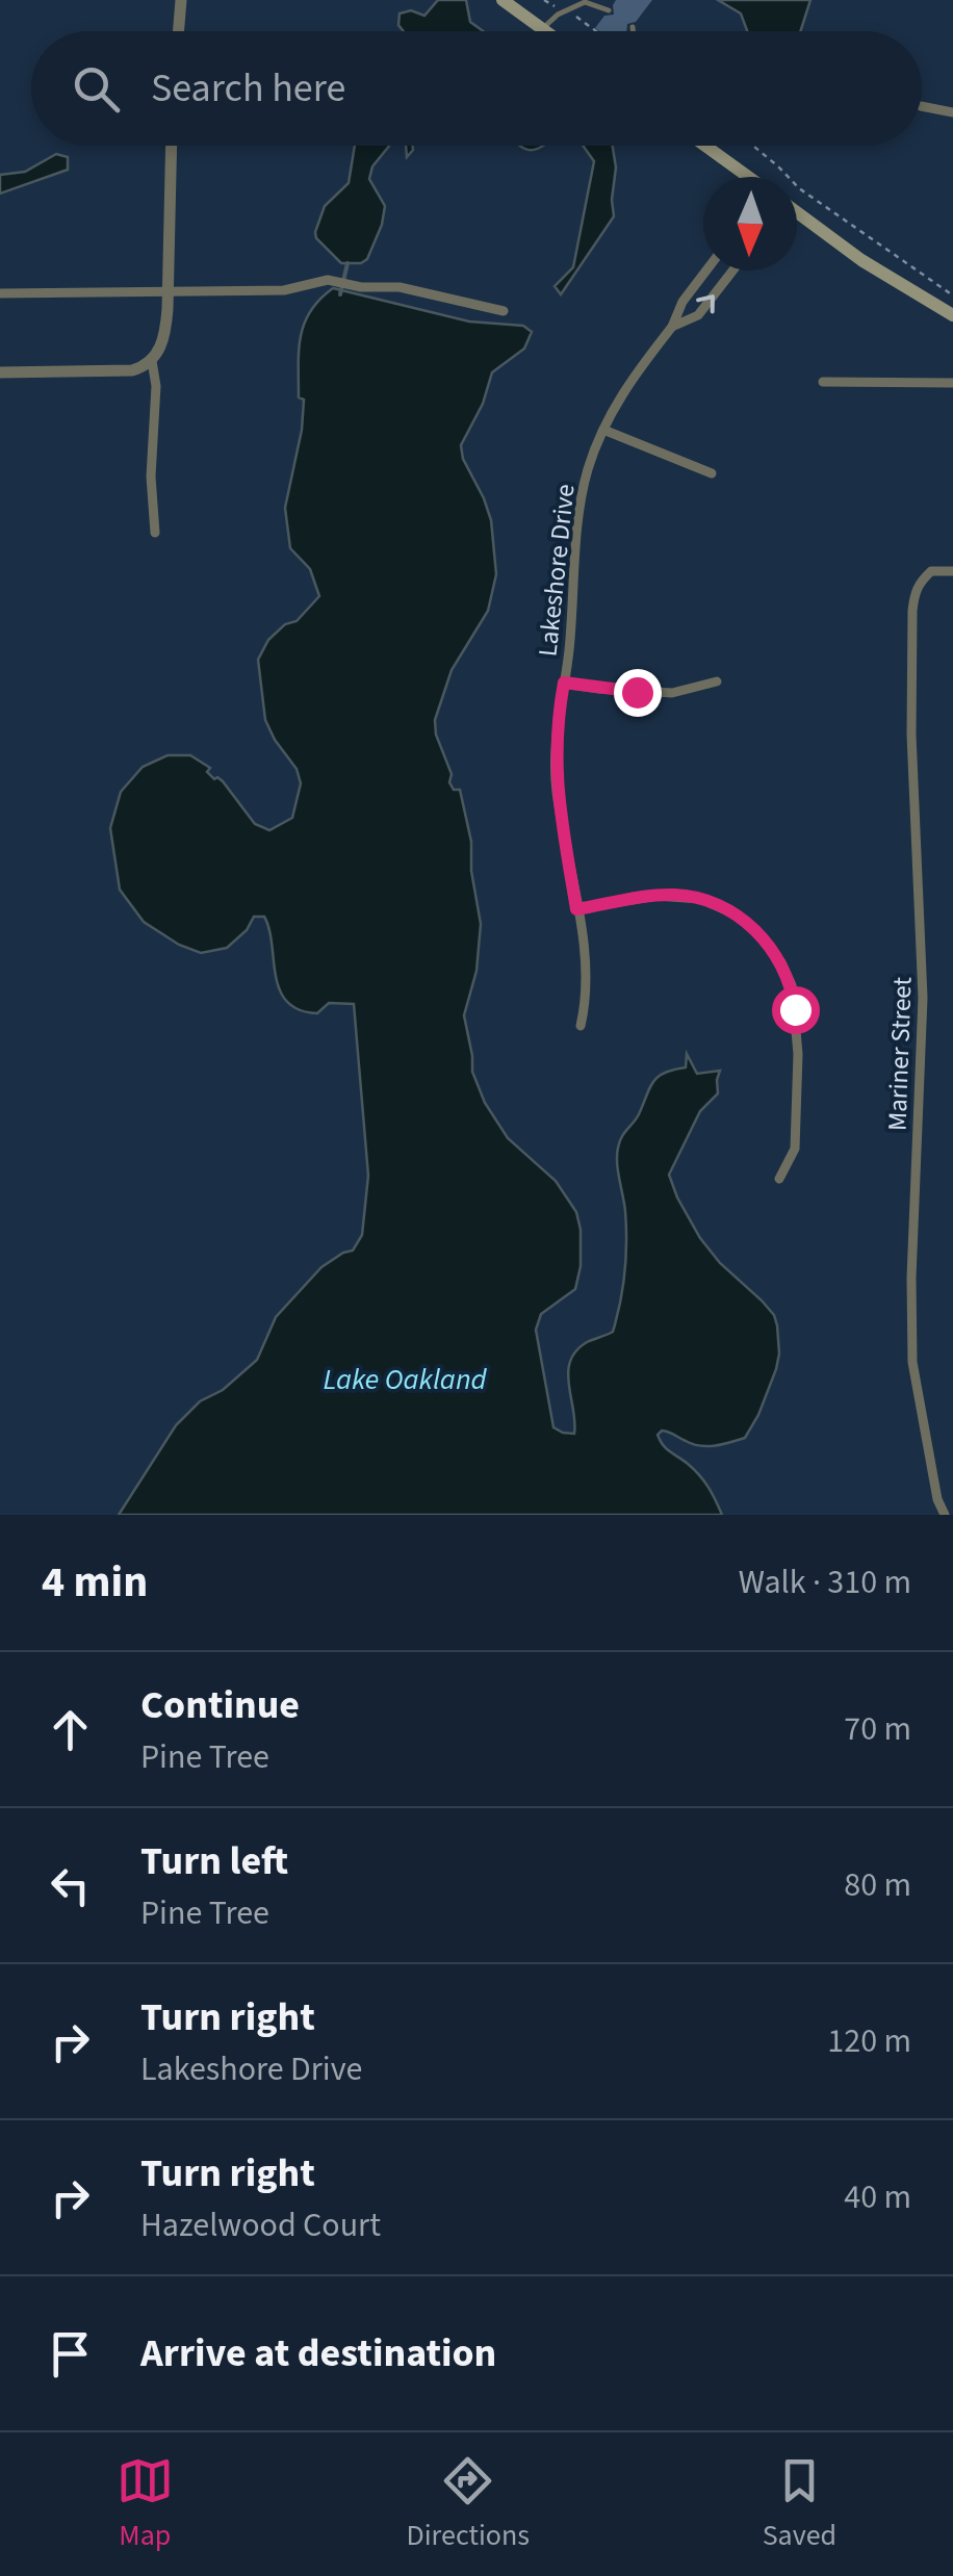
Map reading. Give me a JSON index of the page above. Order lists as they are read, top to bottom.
{
  "streets": {
    "street": ["Lakeshore Drive", "Mariner Street"]
  },
  "water": ["Lake Oakland"],
  "north": "bottom",
  "page": {
    "search": "Search here",
    "heading": ["4 min", "Walk · 310 m"],
    "list": [
      ["Continue", "Pine Tree", "70 m"],
      ["Turn left", "Pine Tree", "80 m"],
      ["Turn right", "Lakeshore Drive", "120 m"],
      ["Turn right", "Hazelwood Court", "40 m"],
      "Arrive at destination"
    ],
    "nav": ["Map", "Directions", "Saved"]
  }
}
